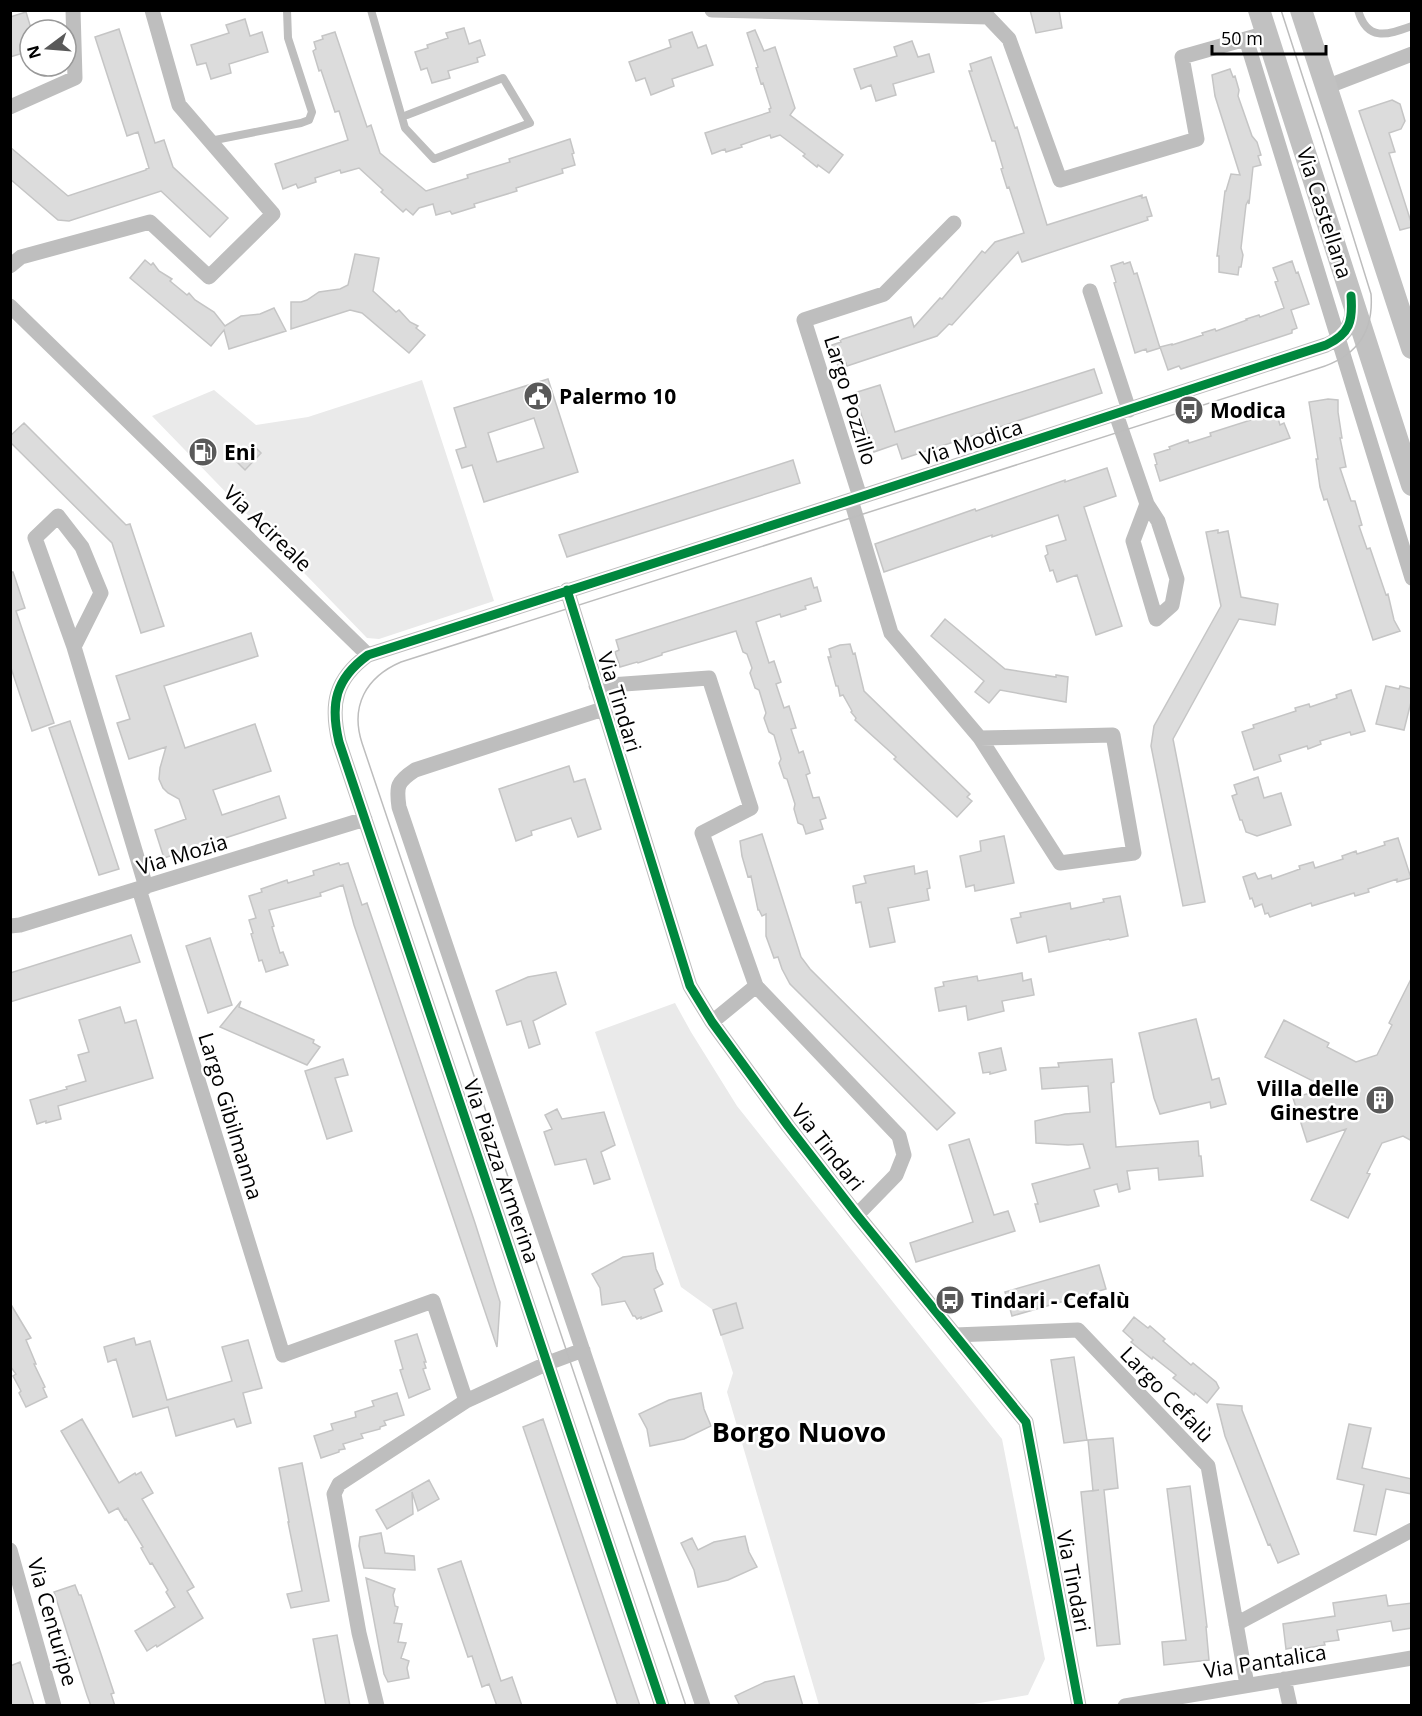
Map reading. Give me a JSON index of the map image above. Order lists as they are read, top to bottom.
{
  "streets": {
    "main road": ["Via Castellana"],
    "street": [
      "Largo Pozzillo",
      "Via Modica",
      "Via Acireale",
      "Via Tindari",
      "Via Mozia",
      "Largo Gibilmanna",
      "Via Piazza Armerina",
      "Largo Cefalù",
      "Via Centuripe",
      "Via Pantalica"
    ]
  },
  "crossings": [
    ["Largo Pozzillo", "Via Modica"],
    ["Via Modica", "Via Acireale"],
    ["Via Modica", "Via Tindari"],
    ["Via Modica", "Via Piazza Armerina"],
    ["Via Acireale", "Via Piazza Armerina"],
    ["Via Tindari", "Via Piazza Armerina"],
    ["Via Tindari", "Largo Cefalù"],
    ["Via Mozia", "Largo Gibilmanna"],
    ["Via Mozia", "Via Piazza Armerina"],
    ["Largo Cefalù", "Via Pantalica"]
  ],
  "districts": ["Borgo Nuovo"],
  "places": {
    "public building": ["Palermo 10"],
    "bus stop": ["Modica", "Tindari - Cefalù"],
    "fuel station": ["Eni"],
    "building": ["Villa delle Ginestre"]
  },
  "scale_bar": "50 m",
  "north": "left"
}
